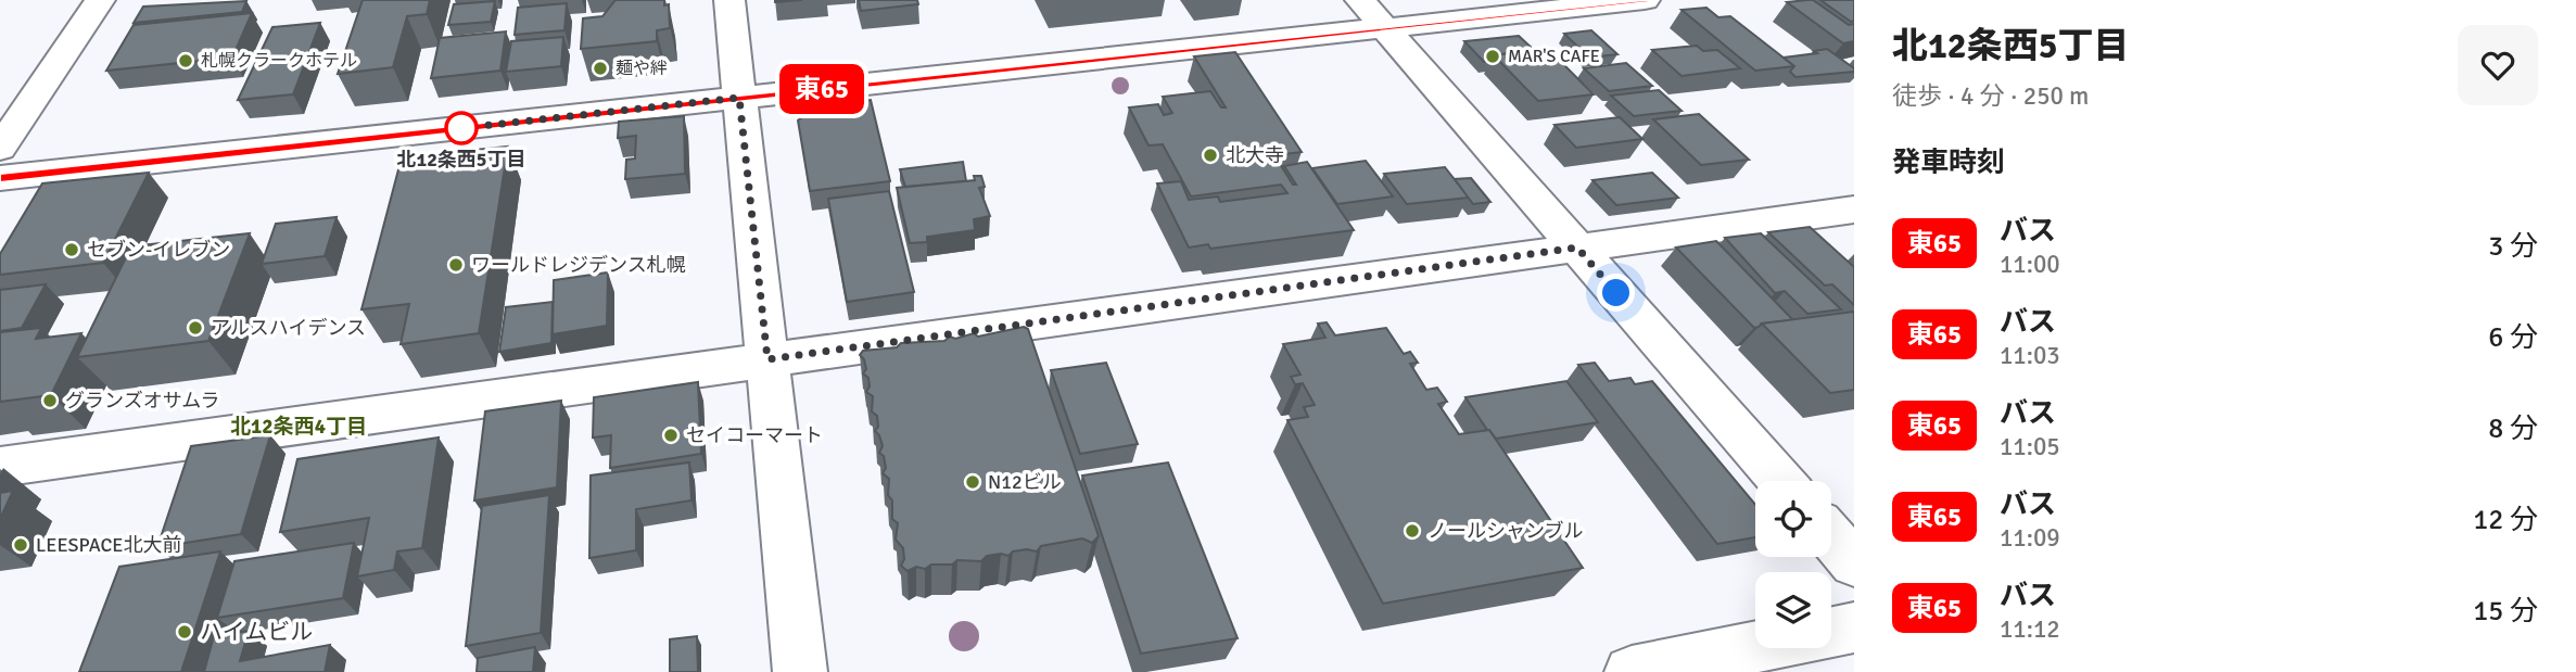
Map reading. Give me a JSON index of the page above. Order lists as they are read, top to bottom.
{
  "districts": ["北12条西4丁目"],
  "places": [
    "MAR'S CAFE",
    "札幌クラークホテル",
    "麺や絆",
    "北12条西5丁目",
    "北大寺",
    "セブン-イレブン",
    "ワールドレジデンス札幌",
    "アルスハイデンス",
    "グランズオサムラ",
    "セイコーマート",
    "N12ビル",
    "ノールシャンブル",
    "LEESPACE北大前",
    "ハイムビル"
  ],
  "lines": ["bus line 東65"],
  "page": {
    "on_map": "東65",
    "heading": [
      ["北12条西5丁目", "徒歩 · 4 分 · 250 m"],
      "発車時刻"
    ],
    "list": [
      {
        "mark": "東65",
        "name": "バス",
        "note": "11:00",
        "value": "3 分"
      },
      {
        "mark": "東65",
        "name": "バス",
        "note": "11:03",
        "value": "6 分"
      },
      {
        "mark": "東65",
        "name": "バス",
        "note": "11:05",
        "value": "8 分"
      },
      {
        "mark": "東65",
        "name": "バス",
        "note": "11:09",
        "value": "12 分"
      },
      {
        "mark": "東65",
        "name": "バス",
        "note": "11:12",
        "value": "15 分"
      }
    ]
  }
}
